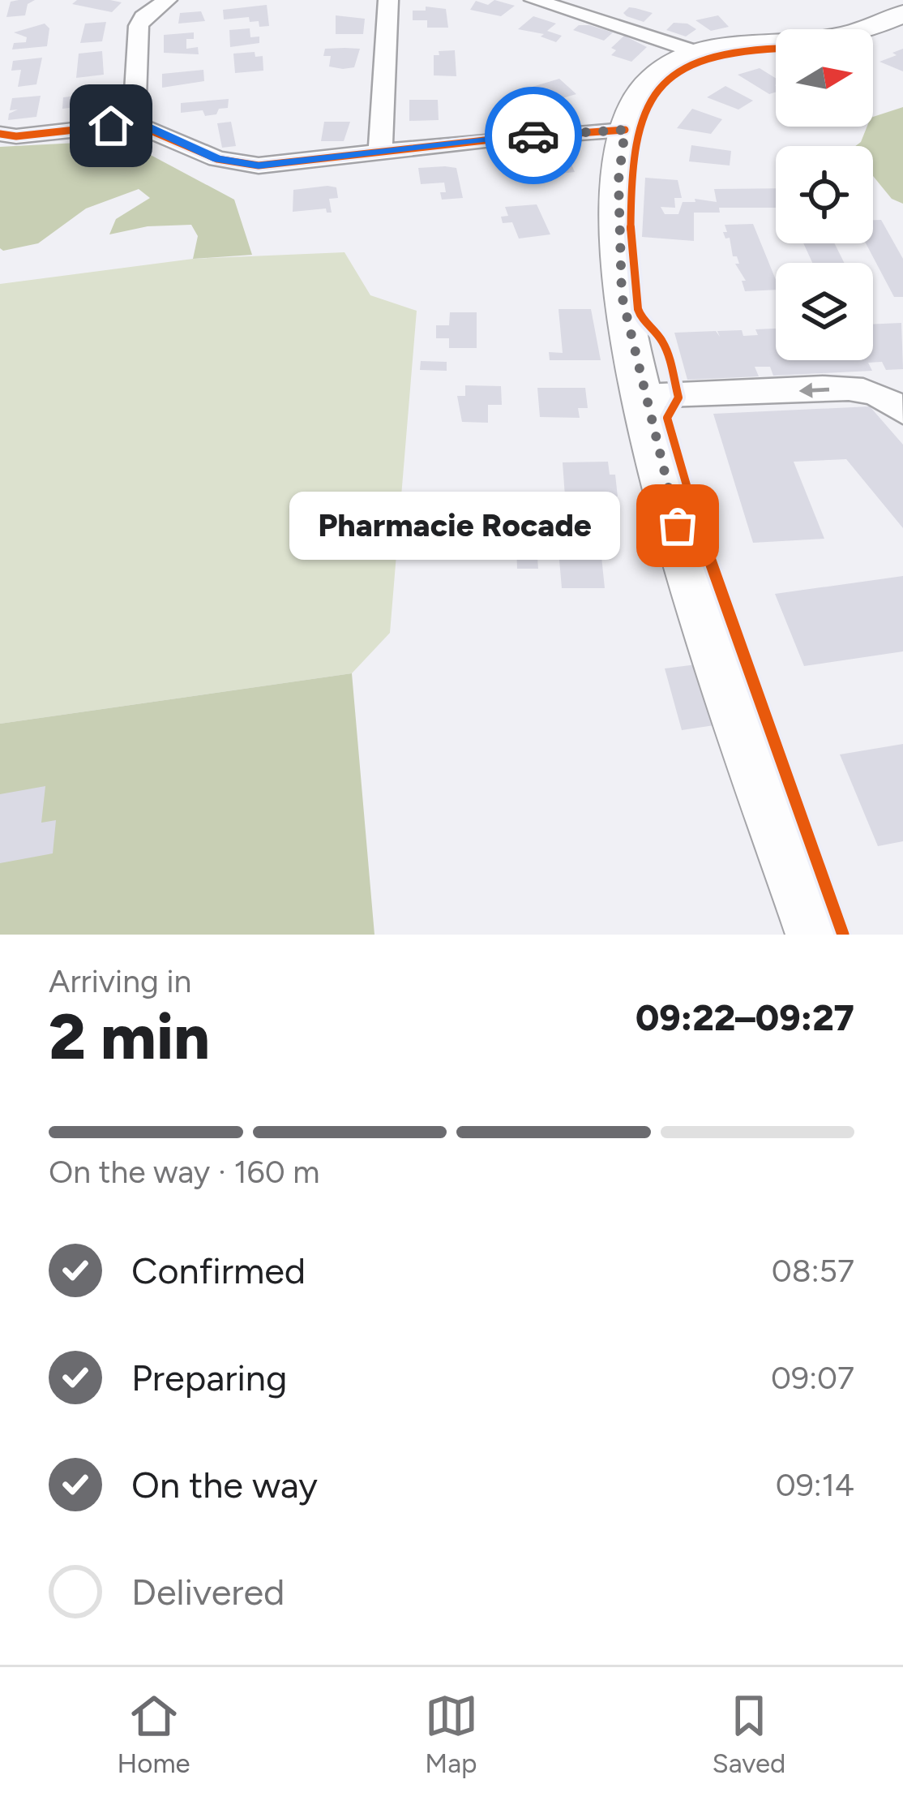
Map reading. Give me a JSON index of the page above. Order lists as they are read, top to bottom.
{
  "places": ["Pharmacie Rocade"],
  "north": "right",
  "page": {
    "bubble": "Pharmacie Rocade",
    "heading": ["2 min", "Arriving in", "09:22–09:27"],
    "bar": "On the way · 160 m",
    "list": [
      ["Confirmed", "08:57"],
      ["Preparing", "09:07"],
      ["On the way", "09:14"],
      "Delivered"
    ],
    "tabs": ["Home", "Map", "Saved"]
  }
}
